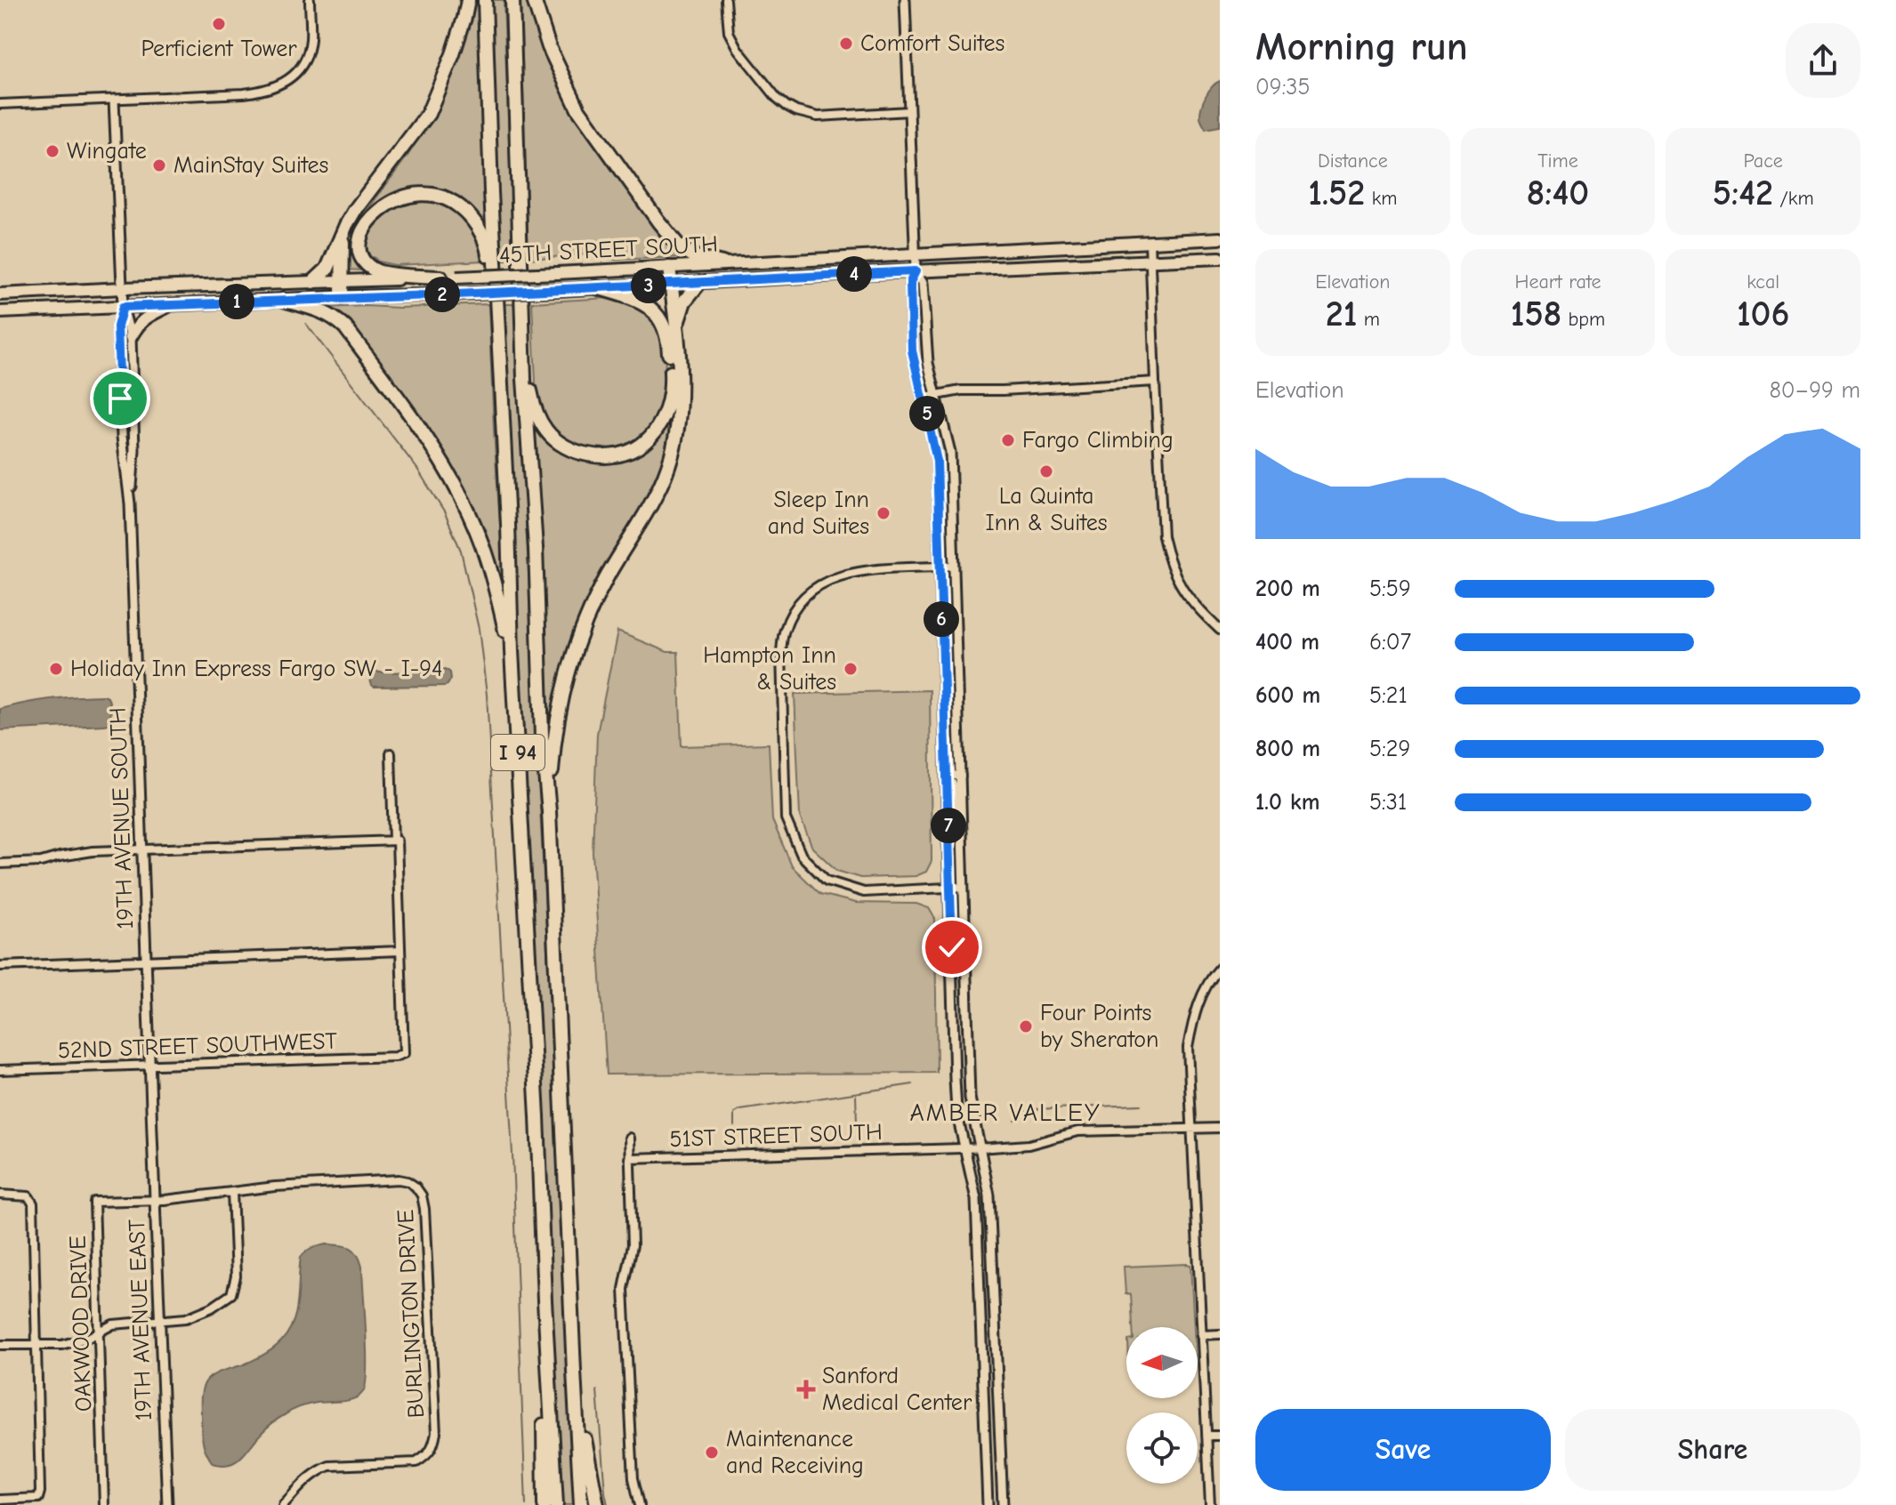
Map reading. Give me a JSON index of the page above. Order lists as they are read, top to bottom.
{
  "streets": {
    "highway": ["I 94"],
    "main road": ["45TH STREET SOUTH"],
    "street": [
      "19TH AVENUE SOUTH",
      "52ND STREET SOUTHWEST",
      "51ST STREET SOUTH",
      "BURLINGTON DRIVE",
      "19TH AVENUE EAST",
      "OAKWOOD DRIVE"
    ]
  },
  "crossings": [
    ["45TH STREET SOUTH", "19TH AVENUE SOUTH"],
    ["19TH AVENUE SOUTH", "52ND STREET SOUTHWEST"],
    ["19TH AVENUE SOUTH", "19TH AVENUE EAST"],
    ["BURLINGTON DRIVE", "19TH AVENUE EAST"],
    ["BURLINGTON DRIVE", "OAKWOOD DRIVE"],
    ["19TH AVENUE EAST", "OAKWOOD DRIVE"]
  ],
  "districts": ["AMBER VALLEY"],
  "places": {
    "other": [
      "Perficient Tower",
      "Comfort Suites",
      "Wingate",
      "MainStay Suites",
      "Fargo Climbing",
      "La Quinta Inn & Suites",
      "Sleep Inn and Suites",
      "Holiday Inn Express Fargo SW - I-94",
      "Hampton Inn & Suites",
      "Four Points by Sheraton",
      "Maintenance and Receiving"
    ],
    "health": ["Sanford Medical Center"]
  },
  "north": "left",
  "page": {
    "heading": ["Morning run", "09:35"],
    "stats": [
      ["Distance", "1.52 km"],
      ["Time", "8:40"],
      ["Pace", "5:42 /km"],
      ["Elevation", "21 m"],
      ["Heart rate", "158 bpm"],
      ["kcal", "106"]
    ],
    "pins": [
      "4",
      "3",
      "2",
      "1",
      "5",
      "6",
      "7"
    ],
    "chart": ["Elevation", "80–99 m"],
    "list": [
      {
        "name": "200 m",
        "note": "5:59"
      },
      {
        "name": "400 m",
        "note": "6:07"
      },
      {
        "name": "600 m",
        "note": "5:21"
      },
      {
        "name": "800 m",
        "note": "5:29"
      },
      {
        "name": "1.0 km",
        "note": "5:31"
      }
    ],
    "buttons": ["Save", "Share"]
  }
}
